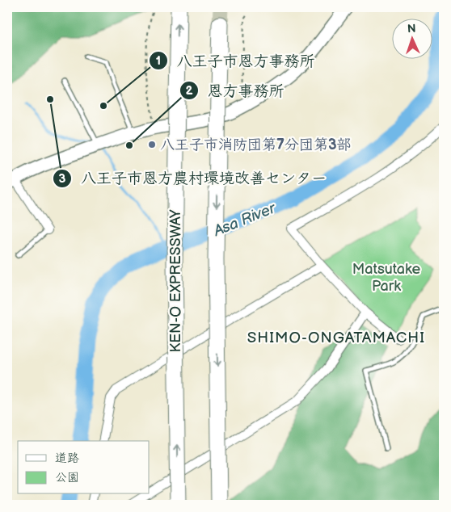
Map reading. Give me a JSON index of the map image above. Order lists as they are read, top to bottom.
{
  "streets": {
    "highway": ["KEN-O EXPRESSWAY"]
  },
  "districts": ["SHIMO-ONGATAMACHI"],
  "water": ["Asa River"],
  "parks": ["Matsutake Park"],
  "places": [
    "八王子市恩方農村環境改善センター",
    "八王子市恩方事務所",
    "八王子市消防団第7分団第3部",
    "恩方事務所"
  ],
  "legend": ["道路", "公園"],
  "north": "top"
}
